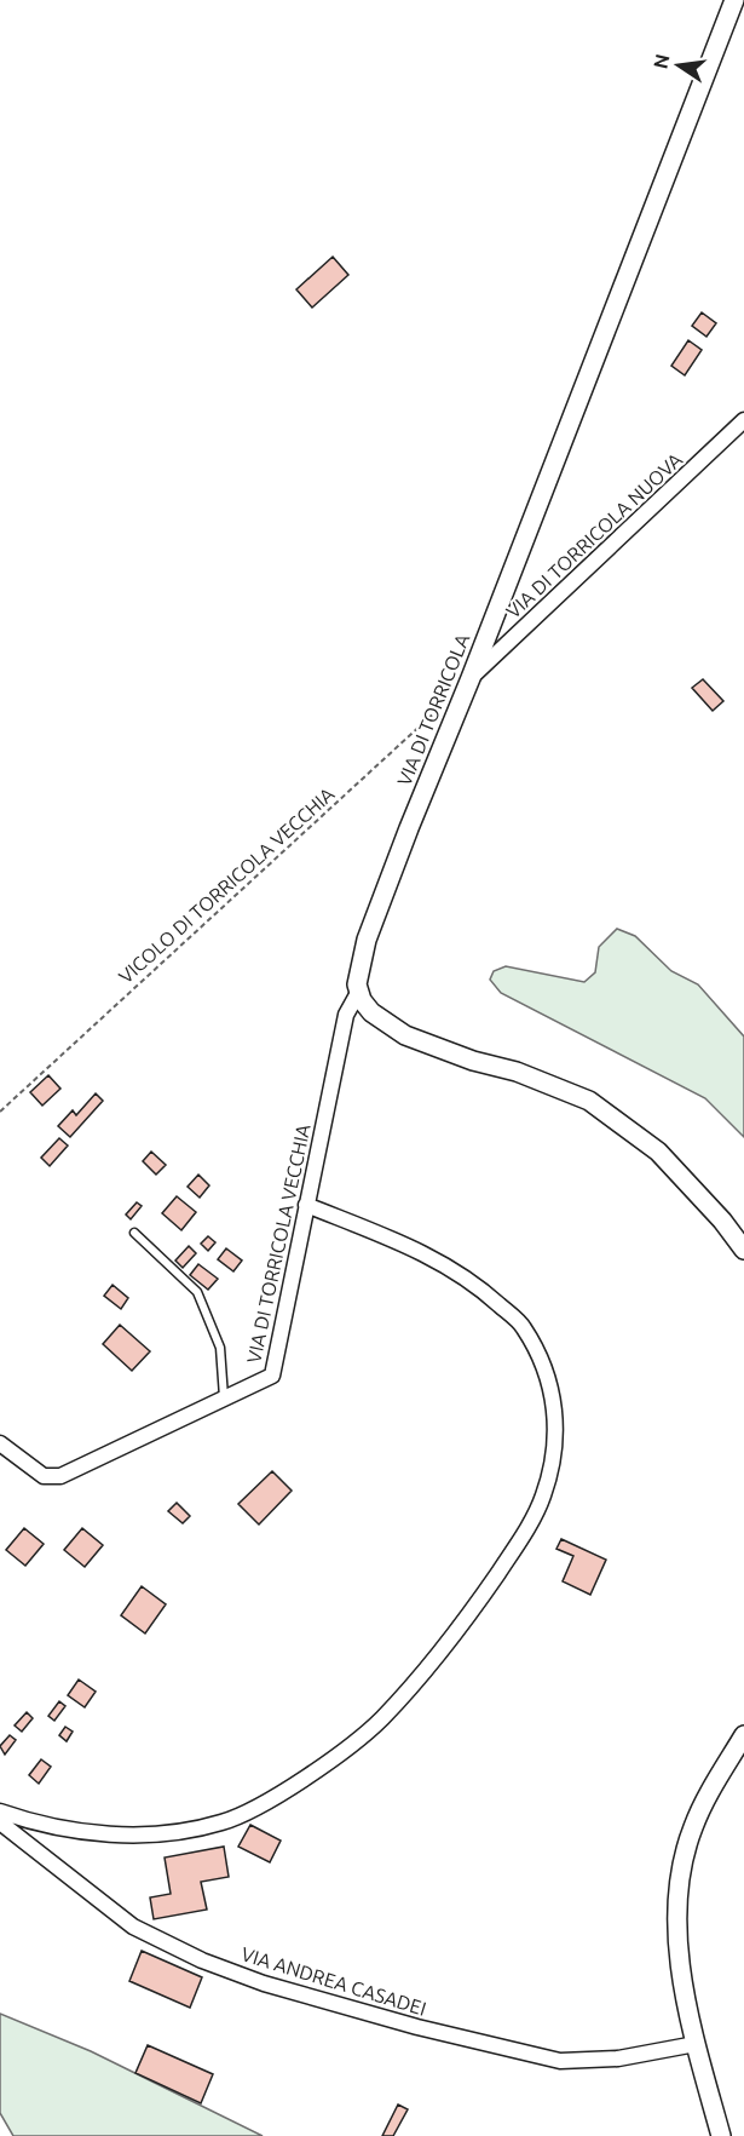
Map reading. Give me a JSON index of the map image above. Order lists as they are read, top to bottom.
{
  "streets": {
    "street": [
      "VIA DI TORRICOLA NUOVA",
      "VIA DI TORRICOLA",
      "VIA DI TORRICOLA VECCHIA",
      "VIA ANDREA CASADEI"
    ],
    "path": ["VICOLO DI TORRICOLA VECCHIA"]
  },
  "crossings": [
    ["VIA DI TORRICOLA NUOVA", "VIA DI TORRICOLA"],
    ["VIA DI TORRICOLA", "VIA DI TORRICOLA VECCHIA"]
  ],
  "north": "left"
}
